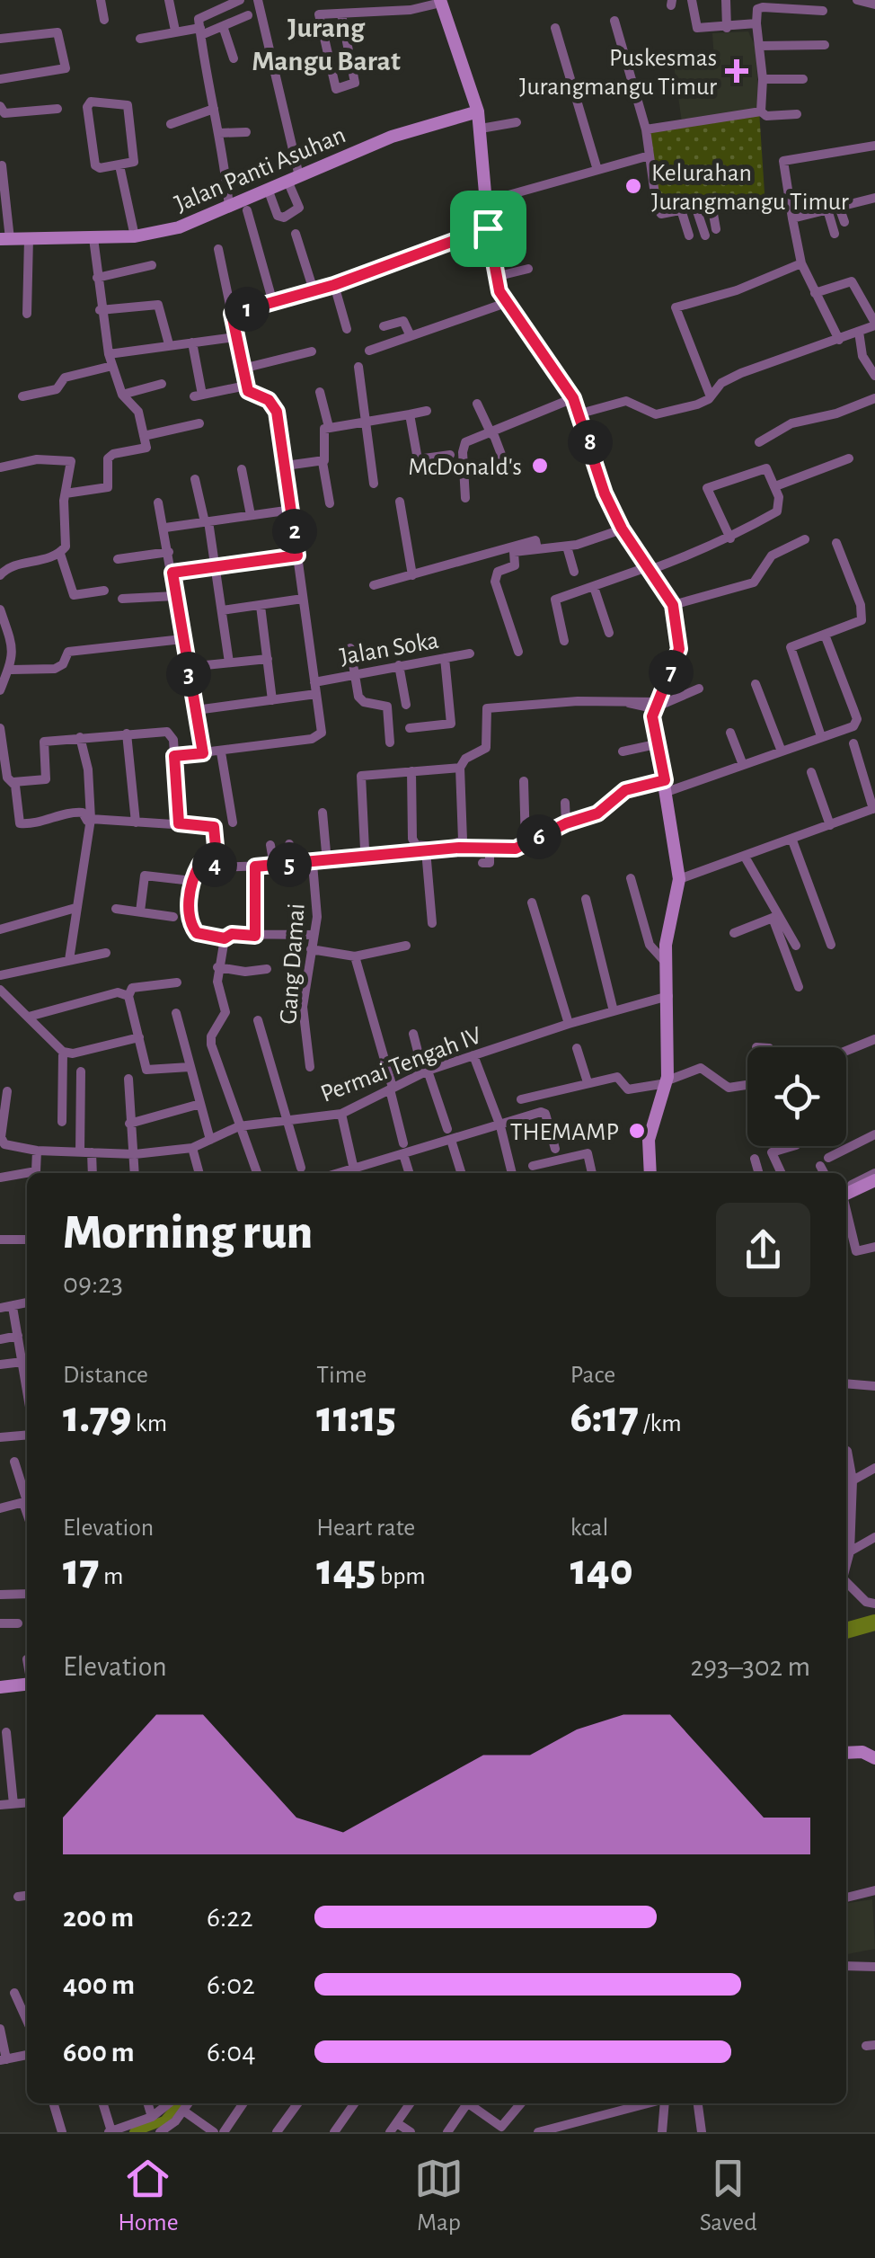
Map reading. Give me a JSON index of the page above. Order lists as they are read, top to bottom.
{
  "streets": {
    "main road": ["Jalan Panti Asuhan"],
    "street": ["Jalan Soka", "Gang Damai", "Permai Tengah IV"]
  },
  "districts": ["Jurang Mangu Barat"],
  "places": {
    "health": ["Puskesmas Jurangmangu Timur"],
    "other": ["Kelurahan Jurangmangu Timur", "McDonald's", "THEMAMP"]
  },
  "page": {
    "pins": [
      "1",
      "8",
      "2",
      "7",
      "3",
      "6",
      "4",
      "5"
    ],
    "heading": ["Morning run", "09:23"],
    "stats": [
      ["Distance", "1.79 km"],
      ["Time", "11:15"],
      ["Pace", "6:17 /km"],
      ["Elevation", "17 m"],
      ["Heart rate", "145 bpm"],
      ["kcal", "140"]
    ],
    "chart": ["Elevation", "293–302 m"],
    "list": [
      {
        "name": "200 m",
        "note": "6:22"
      },
      {
        "name": "400 m",
        "note": "6:02"
      },
      {
        "name": "600 m",
        "note": "6:04"
      }
    ],
    "tabs": ["Home", "Map", "Saved"]
  }
}
